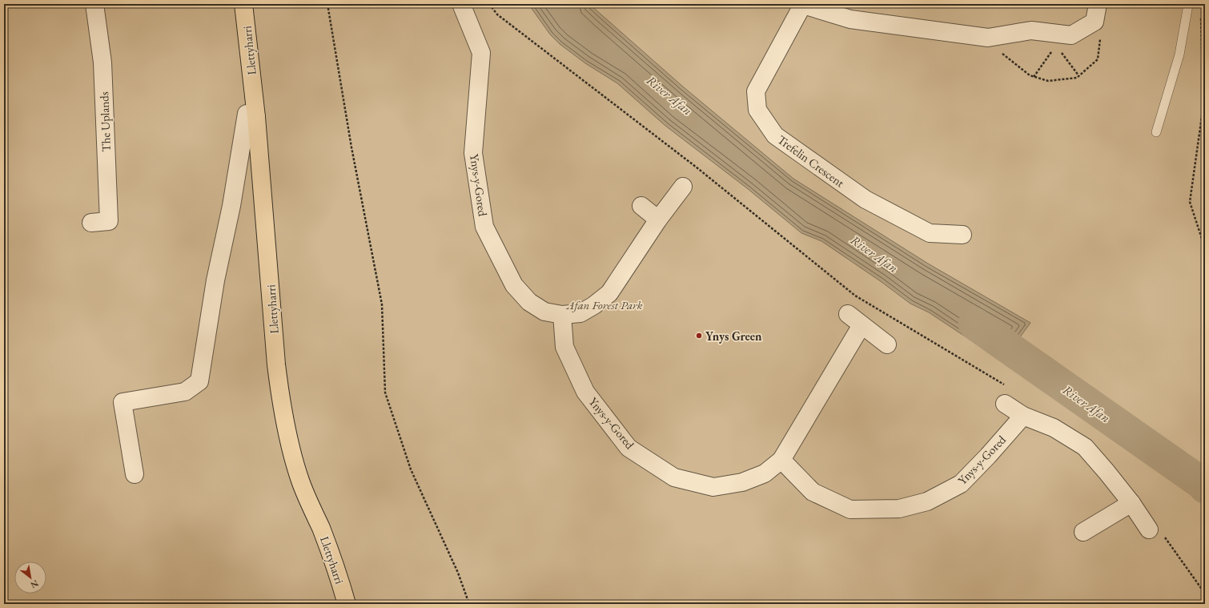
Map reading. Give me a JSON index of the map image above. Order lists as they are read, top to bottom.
{
  "streets": {
    "main road": ["Llettyharri"],
    "street": ["The Uplands", "Trefelin Crescent", "Ynys-y-Gored"]
  },
  "water": ["River Afan"],
  "parks": ["Afan Forest Park"],
  "places": ["Ynys Green"],
  "north": "bottom right"
}
